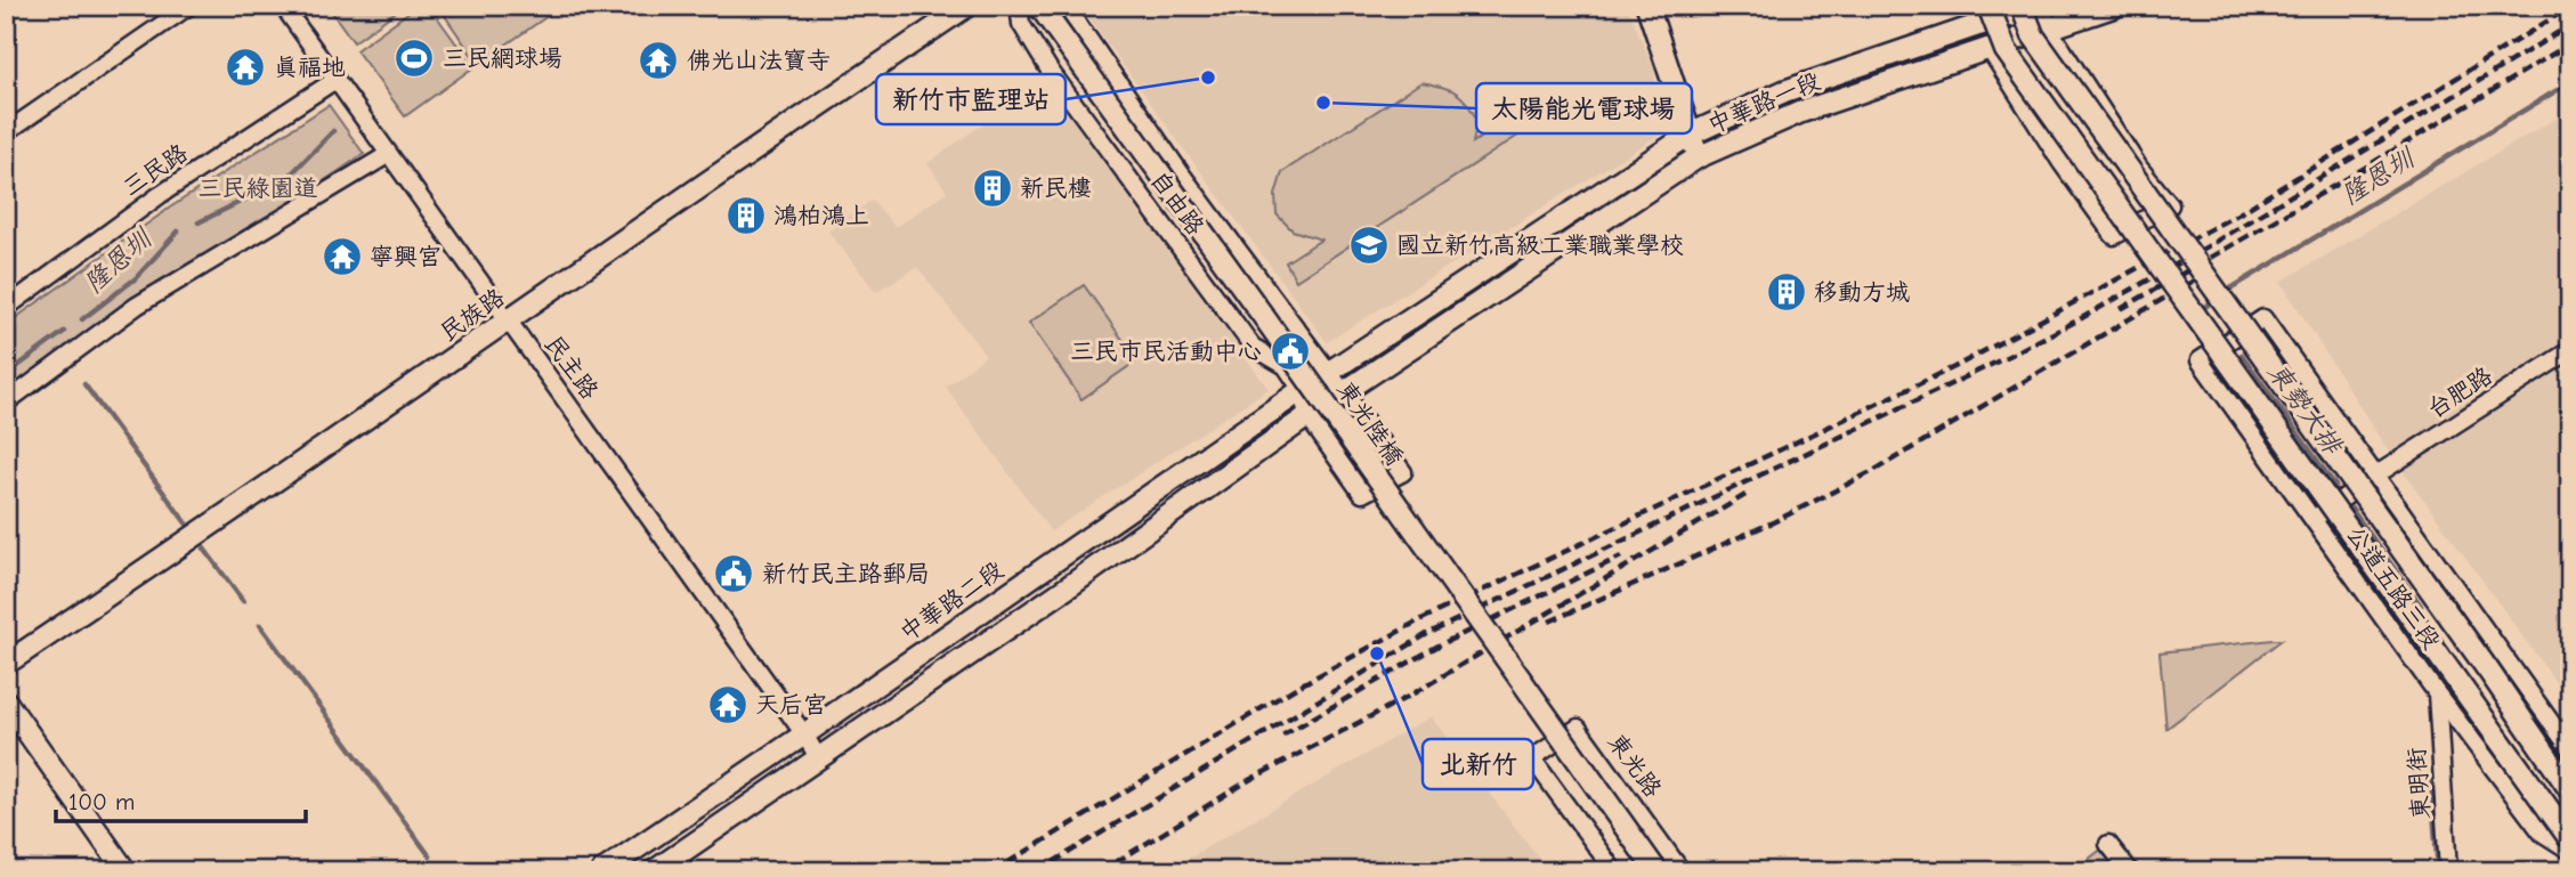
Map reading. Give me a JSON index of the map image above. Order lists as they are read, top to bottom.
{
  "streets": {
    "street": [
      "中華路一段",
      "三民路",
      "自由路",
      "民族路",
      "民主路",
      "台肥路",
      "東光陸橋",
      "公道五路三段",
      "中華路二段",
      "東光路",
      "東明街"
    ]
  },
  "crossings": [
    ["中華路一段", "自由路"],
    ["中華路一段", "公道五路三段"],
    ["中華路一段", "中華路二段"],
    ["三民路", "民主路"],
    ["自由路", "中華路二段"],
    ["民族路", "民主路"],
    ["民主路", "中華路二段"],
    ["台肥路", "公道五路三段"],
    ["公道五路三段", "東明街"]
  ],
  "water": ["隆恩圳", "東勢大排"],
  "parks": ["三民綠園道"],
  "places": {
    "sports": ["三民網球場"],
    "temple": [
      "佛光山法寶寺",
      "真福地",
      "寧興宮",
      "天后宮"
    ],
    "other": ["新竹市監理站", "太陽能光電球場", "北新竹"],
    "building": ["新民樓", "鴻柏鴻上", "移動方城"],
    "school or university": ["國立新竹高級工業職業學校"],
    "public building": ["三民市民活動中心", "新竹民主路郵局"]
  },
  "scale_bar": "100 m"
}
